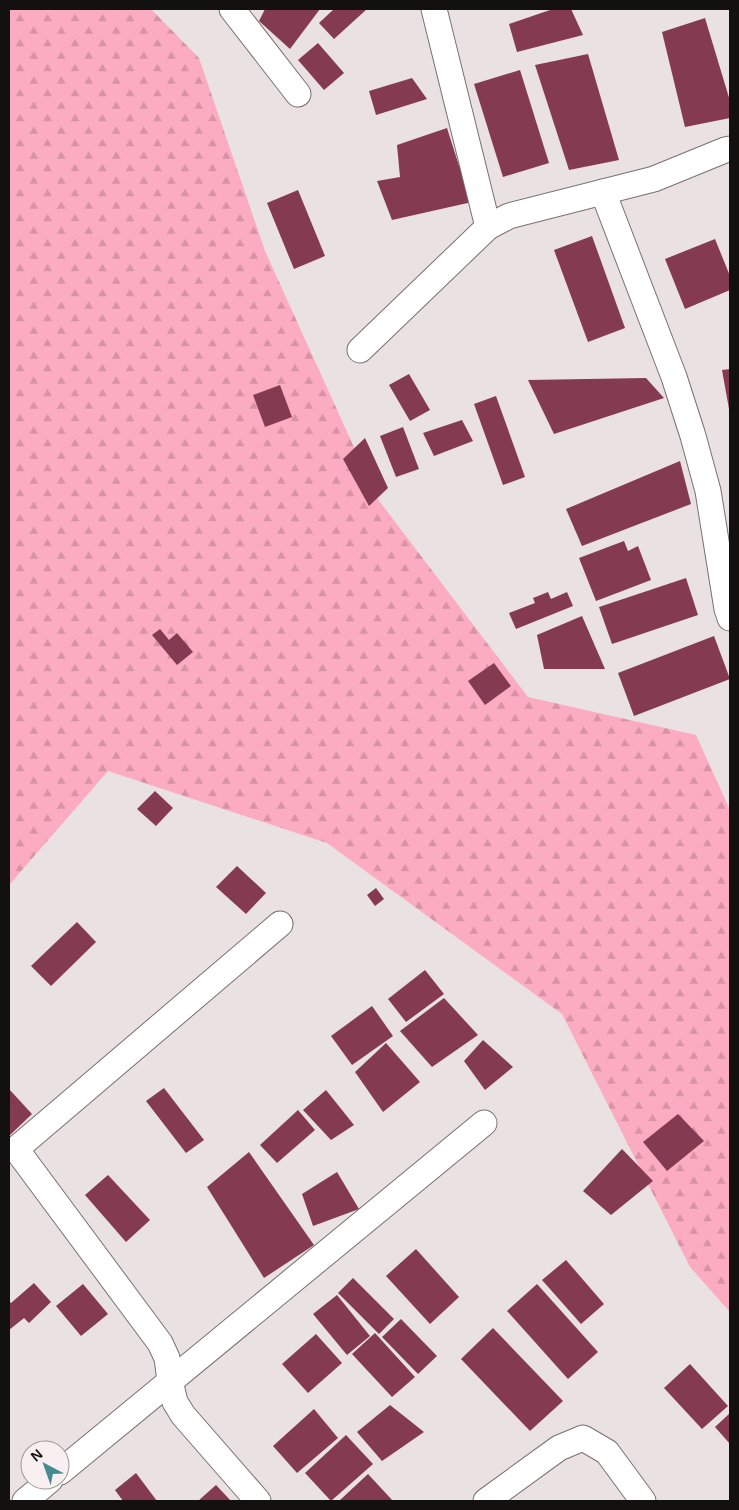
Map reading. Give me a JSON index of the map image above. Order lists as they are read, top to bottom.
{
  "north": "top left"
}
